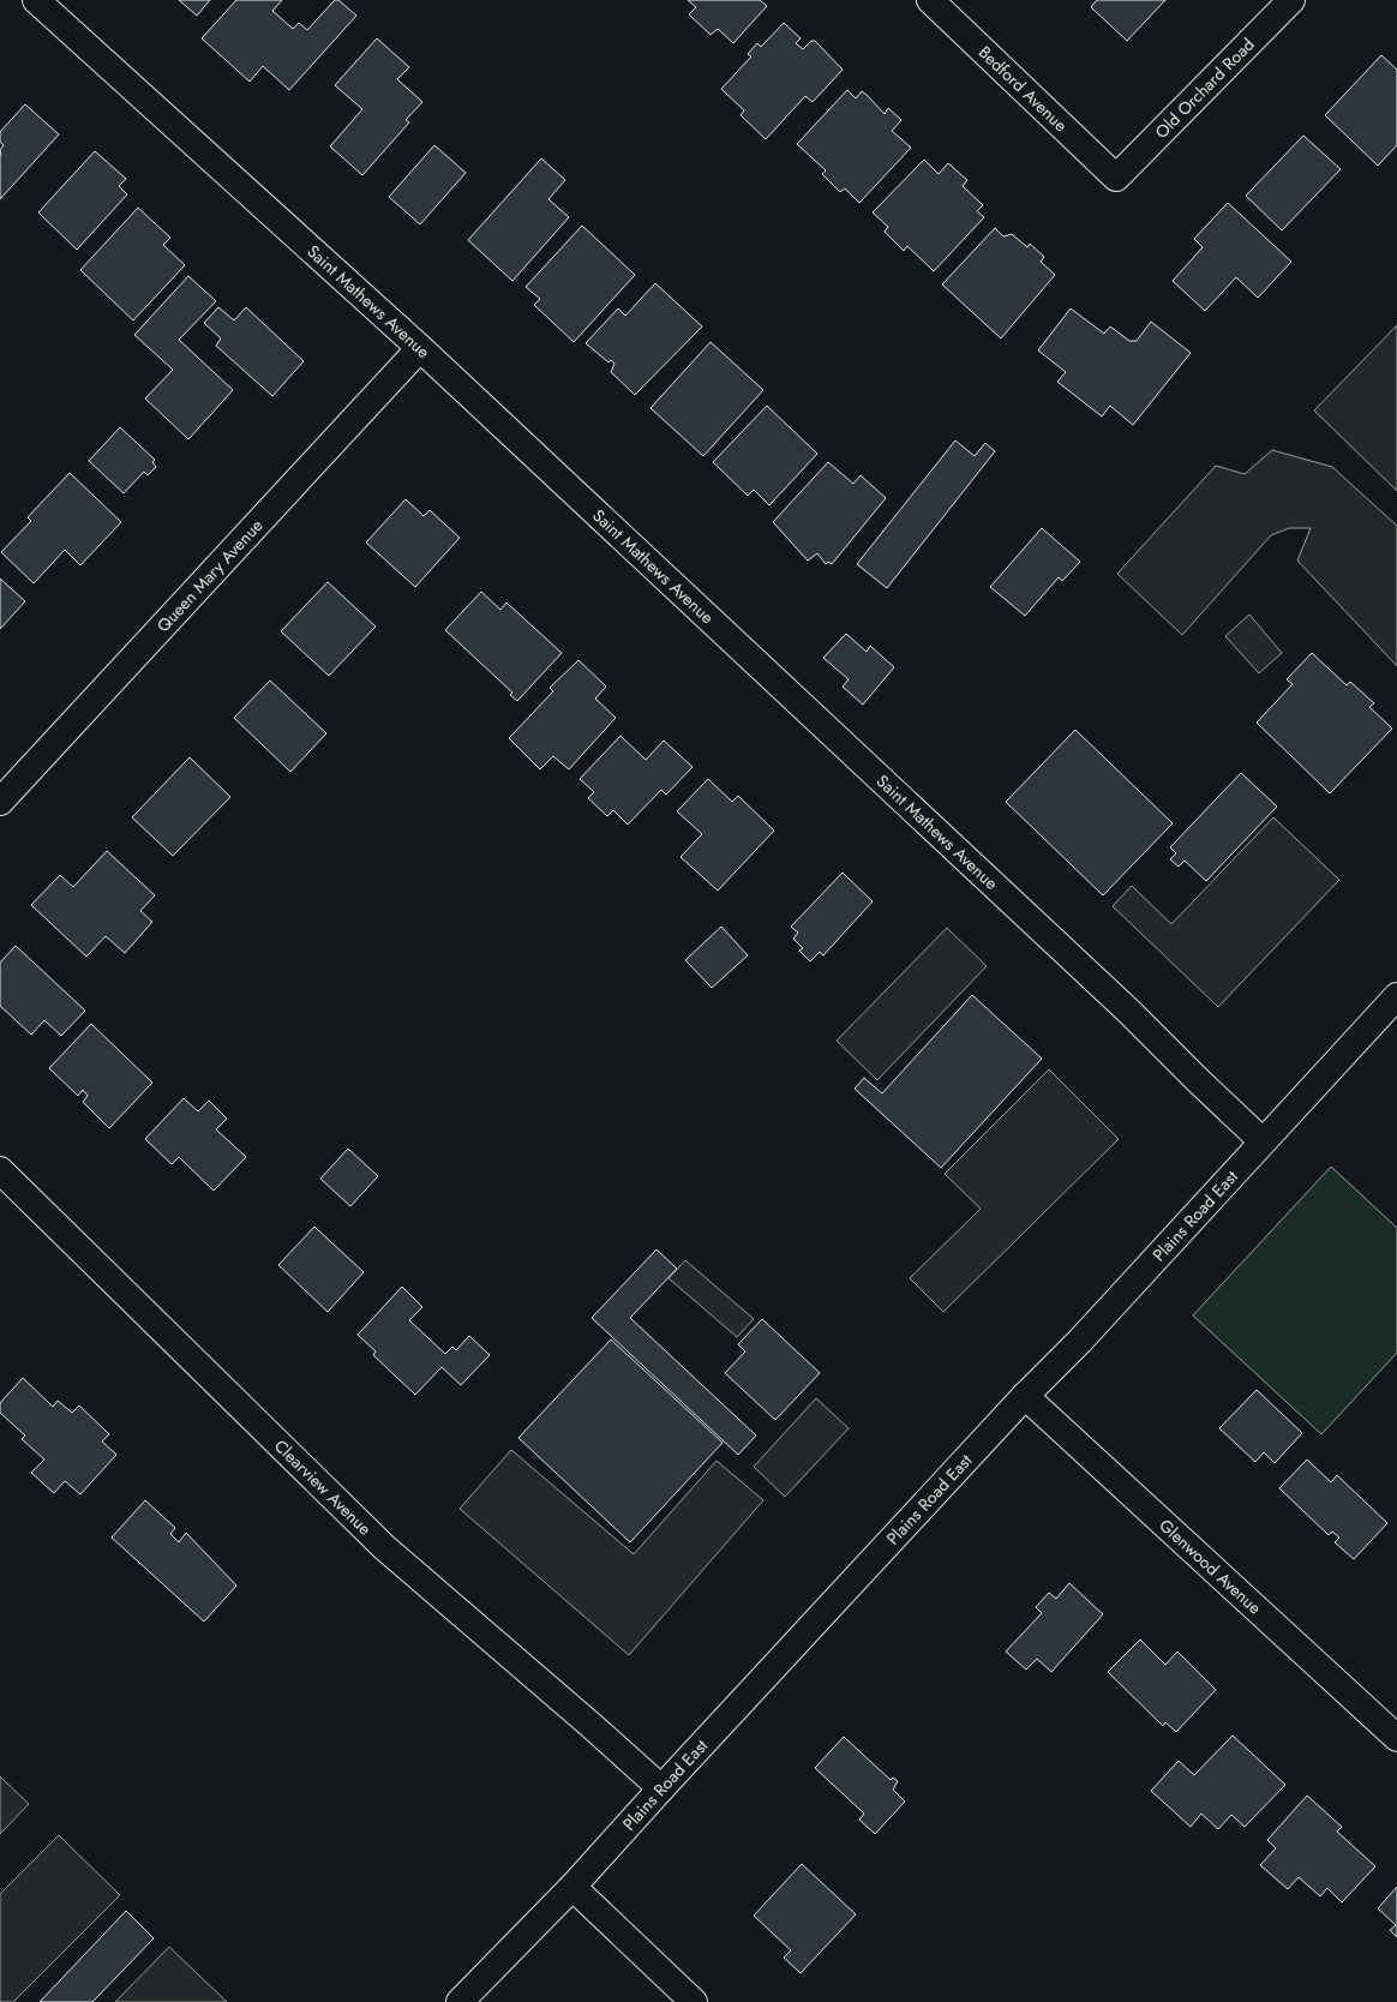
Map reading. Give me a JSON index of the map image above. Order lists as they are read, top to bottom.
{
  "streets": {
    "street": [
      "Bedford Avenue",
      "Old Orchard Road",
      "Saint Mathews Avenue",
      "Queen Mary Avenue",
      "Plains Road East",
      "Clearview Avenue",
      "Glenwood Avenue"
    ]
  },
  "crossings": [
    ["Bedford Avenue", "Old Orchard Road"],
    ["Saint Mathews Avenue", "Queen Mary Avenue"],
    ["Saint Mathews Avenue", "Plains Road East"],
    ["Plains Road East", "Clearview Avenue"],
    ["Plains Road East", "Glenwood Avenue"]
  ]
}
